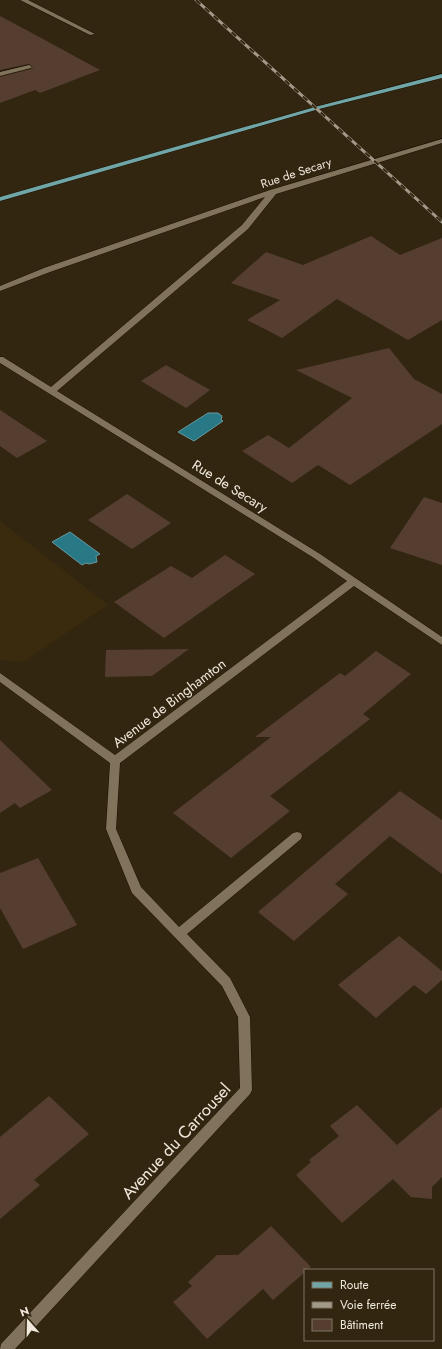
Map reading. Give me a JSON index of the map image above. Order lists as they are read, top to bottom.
{
  "streets": {
    "street": ["Rue de Secary", "Avenue de Binghamton", "Avenue du Carrousel"]
  },
  "crossings": [
    ["Rue de Secary", "Avenue de Binghamton"],
    ["Avenue de Binghamton", "Avenue du Carrousel"]
  ],
  "legend": ["Route", "Voie ferrée", "Bâtiment"],
  "north": "top"
}
